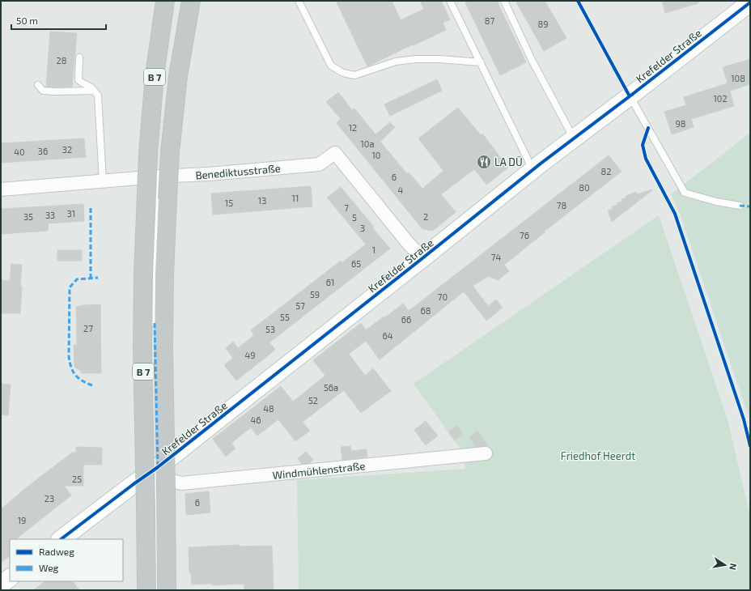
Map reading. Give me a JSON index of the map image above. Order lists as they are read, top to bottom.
{
  "streets": {
    "highway": ["B 7"],
    "main road": ["Krefelder Straße"],
    "street": ["Benediktusstraße", "Windmühlenstraße"]
  },
  "crossings": [
    ["Krefelder Straße", "Benediktusstraße"],
    ["Krefelder Straße", "Windmühlenstraße"]
  ],
  "parks": ["Friedhof Heerdt"],
  "places": {
    "restaurant": ["LA DÜ"]
  },
  "house_numbers": [
    "87",
    "89",
    "28",
    "108",
    "102",
    "98",
    "12",
    "10a",
    "32",
    "36",
    "40",
    "10",
    "82",
    "6",
    "80",
    "4",
    "11",
    "13",
    "15",
    "78",
    "7",
    "31",
    "33",
    "35",
    "2",
    "5",
    "3",
    "76",
    "1",
    "74",
    "65",
    "61",
    "59",
    "70",
    "57",
    "68",
    "55",
    "66",
    "27",
    "53",
    "64",
    "49",
    "56a",
    "52",
    "48",
    "46",
    "25",
    "23",
    "6",
    "19"
  ],
  "legend": ["Radweg", "Weg"],
  "scale_bar": "50 m",
  "north": "right"
}
